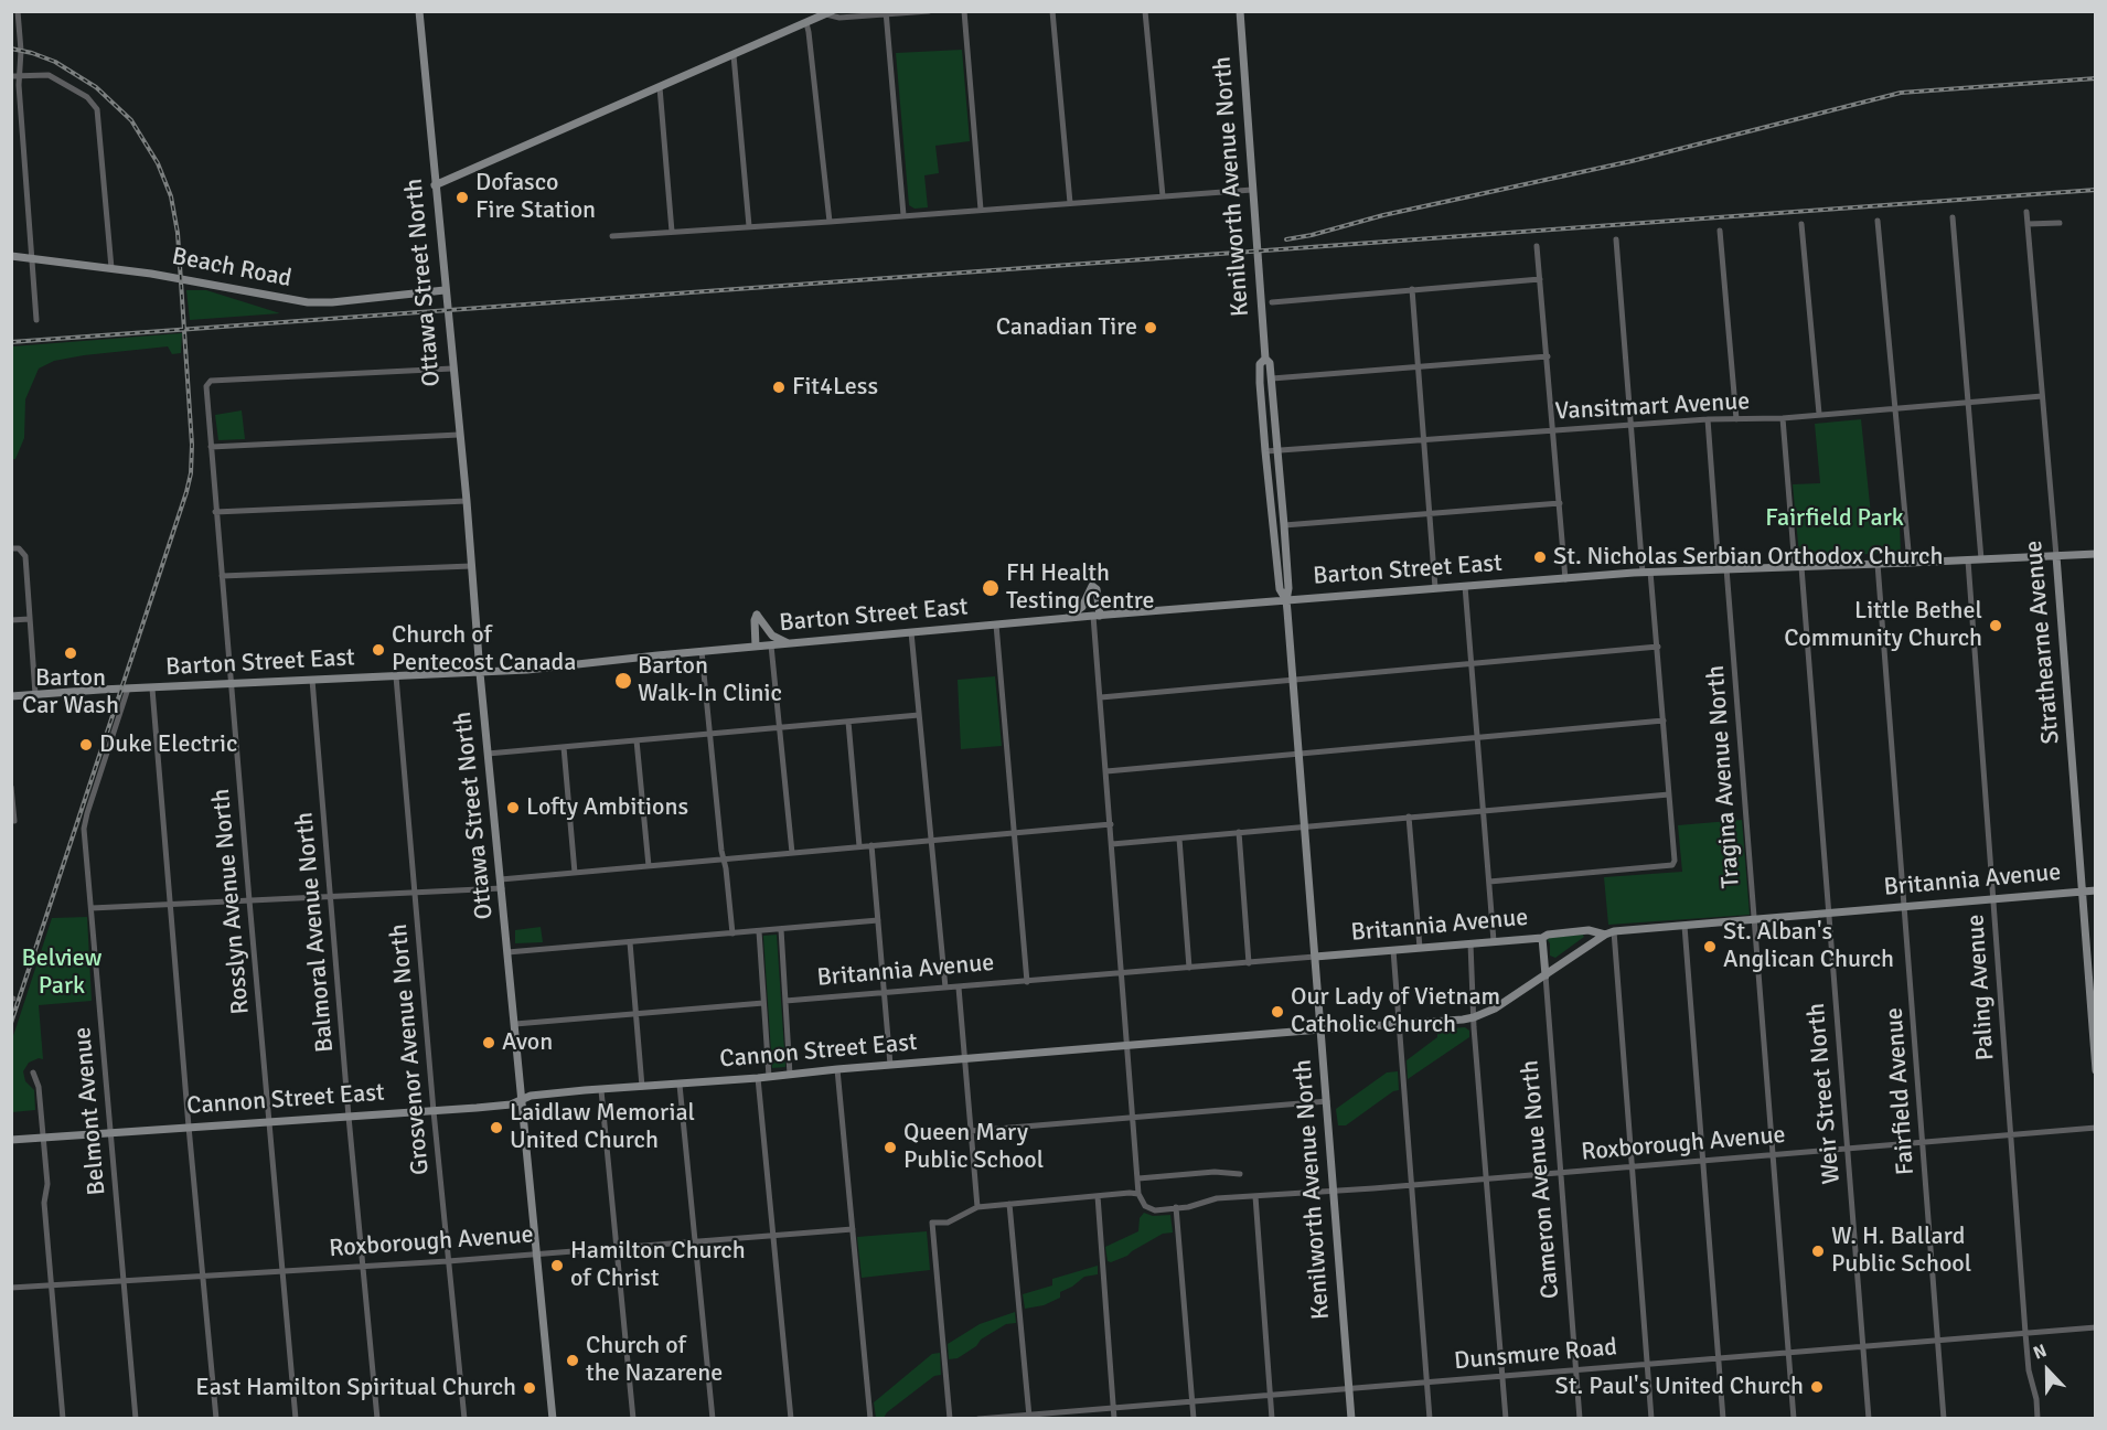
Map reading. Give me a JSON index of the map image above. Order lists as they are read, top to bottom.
{
  "streets": {
    "main road": [
      "Kenilworth Avenue North",
      "Beach Road",
      "Ottawa Street North",
      "Barton Street East",
      "Strathearne Avenue",
      "Britannia Avenue",
      "Cannon Street East",
      "Cameron Avenue North"
    ],
    "street": [
      "Vansitmart Avenue",
      "Tragina Avenue North",
      "Rosslyn Avenue North",
      "Balmoral Avenue North",
      "Paling Avenue",
      "Grosvenor Avenue North",
      "Fairfield Avenue",
      "Weir Street North",
      "Belmont Avenue",
      "Roxborough Avenue",
      "Dunsmure Road"
    ]
  },
  "crossings": [
    ["Kenilworth Avenue North", "Vansitmart Avenue"],
    ["Kenilworth Avenue North", "Barton Street East"],
    ["Kenilworth Avenue North", "Britannia Avenue"],
    ["Kenilworth Avenue North", "Cannon Street East"],
    ["Kenilworth Avenue North", "Roxborough Avenue"],
    ["Kenilworth Avenue North", "Dunsmure Road"],
    ["Beach Road", "Ottawa Street North"],
    ["Ottawa Street North", "Barton Street East"],
    ["Ottawa Street North", "Rosslyn Avenue North"],
    ["Ottawa Street North", "Cannon Street East"],
    ["Ottawa Street North", "Roxborough Avenue"],
    ["Vansitmart Avenue", "Strathearne Avenue"],
    ["Vansitmart Avenue", "Tragina Avenue North"],
    ["Vansitmart Avenue", "Weir Street North"],
    ["Barton Street East", "Strathearne Avenue"],
    ["Barton Street East", "Tragina Avenue North"],
    ["Barton Street East", "Rosslyn Avenue North"],
    ["Barton Street East", "Balmoral Avenue North"],
    ["Barton Street East", "Paling Avenue"],
    ["Barton Street East", "Grosvenor Avenue North"],
    ["Barton Street East", "Fairfield Avenue"],
    ["Barton Street East", "Weir Street North"],
    ["Barton Street East", "Belmont Avenue"],
    ["Strathearne Avenue", "Britannia Avenue"],
    ["Tragina Avenue North", "Britannia Avenue"],
    ["Tragina Avenue North", "Roxborough Avenue"],
    ["Tragina Avenue North", "Dunsmure Road"],
    ["Britannia Avenue", "Paling Avenue"],
    ["Britannia Avenue", "Cannon Street East"],
    ["Britannia Avenue", "Fairfield Avenue"],
    ["Britannia Avenue", "Weir Street North"],
    ["Britannia Avenue", "Cameron Avenue North"],
    ["Rosslyn Avenue North", "Cannon Street East"],
    ["Rosslyn Avenue North", "Roxborough Avenue"],
    ["Balmoral Avenue North", "Cannon Street East"],
    ["Balmoral Avenue North", "Roxborough Avenue"],
    ["Paling Avenue", "Roxborough Avenue"],
    ["Paling Avenue", "Dunsmure Road"],
    ["Grosvenor Avenue North", "Cannon Street East"],
    ["Grosvenor Avenue North", "Roxborough Avenue"],
    ["Cannon Street East", "Belmont Avenue"],
    ["Cannon Street East", "Cameron Avenue North"],
    ["Fairfield Avenue", "Roxborough Avenue"],
    ["Fairfield Avenue", "Dunsmure Road"],
    ["Weir Street North", "Roxborough Avenue"],
    ["Weir Street North", "Dunsmure Road"],
    ["Belmont Avenue", "Roxborough Avenue"],
    ["Roxborough Avenue", "Cameron Avenue North"],
    ["Cameron Avenue North", "Dunsmure Road"]
  ],
  "parks": ["Fairfield Park", "Belview Park"],
  "places": [
    "Dofasco Fire Station",
    "Canadian Tire",
    "Fit4Less",
    "St. Nicholas Serbian Orthodox Church",
    "FH Health Testing Centre",
    "Little Bethel Community Church",
    "Church of Pentecost Canada",
    "Barton Car Wash",
    "Barton Walk-In Clinic",
    "Duke Electric",
    "Lofty Ambitions",
    "St. Alban's Anglican Church",
    "Our Lady of Vietnam Catholic Church",
    "Avon",
    "Laidlaw Memorial United Church",
    "Queen Mary Public School",
    "W. H. Ballard Public School",
    "Hamilton Church of Christ",
    "Church of the Nazarene",
    "St. Paul's United Church",
    "East Hamilton Spiritual Church"
  ],
  "north": "top"
}
